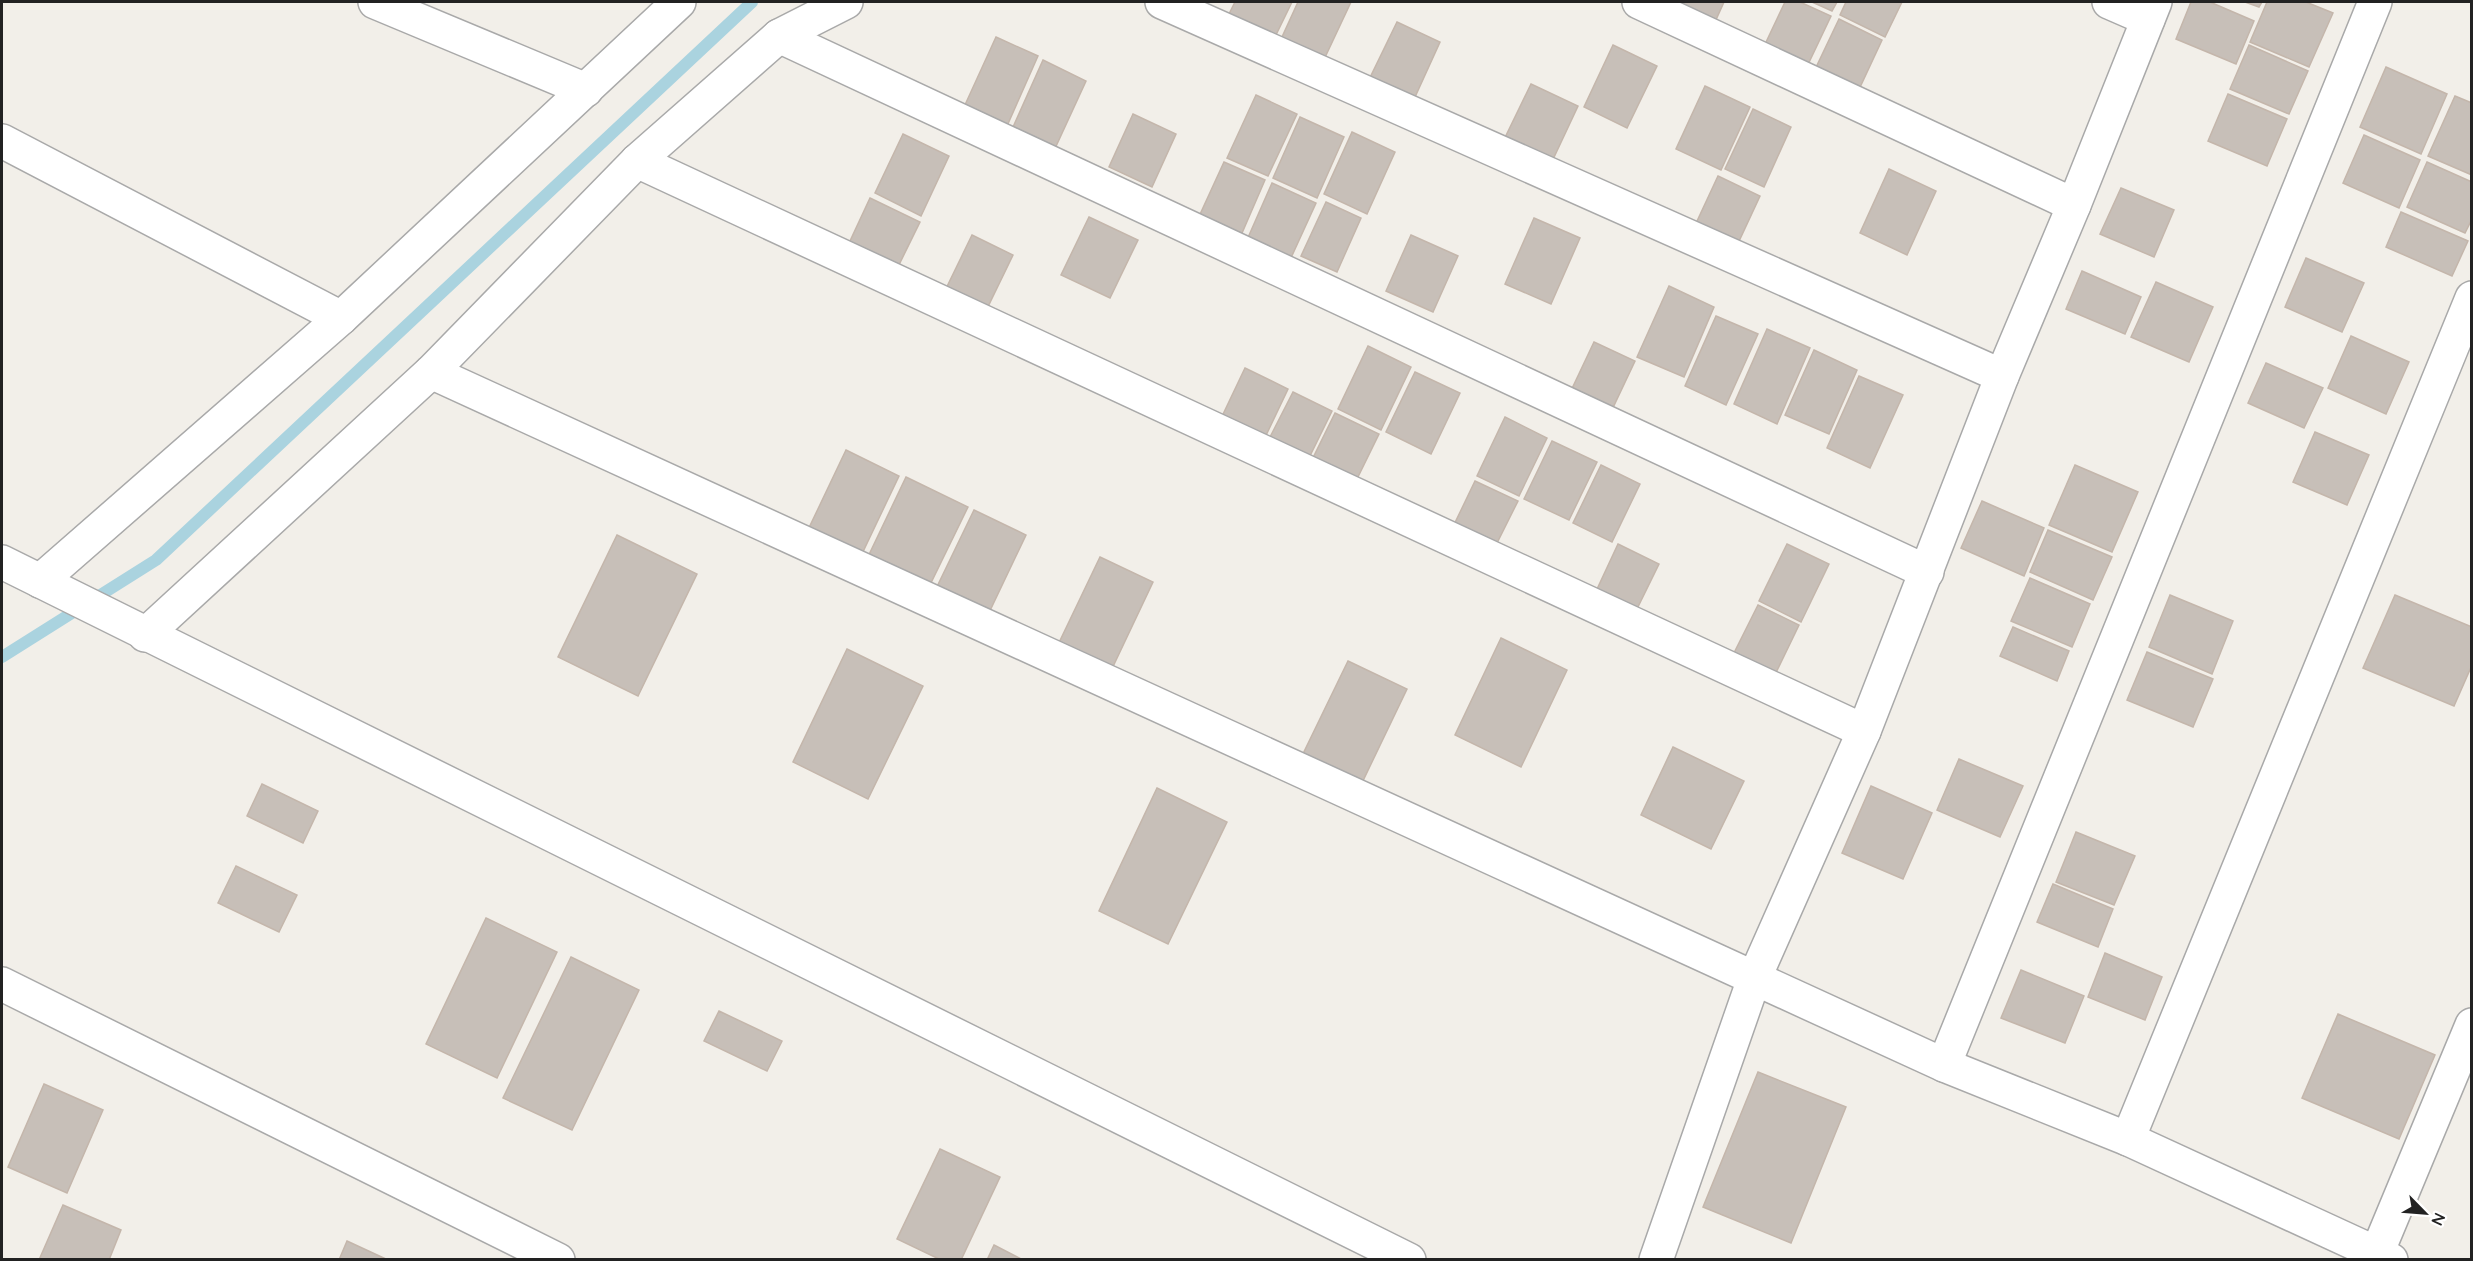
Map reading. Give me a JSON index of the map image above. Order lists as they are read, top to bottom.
{
  "north": "bottom right"
}
